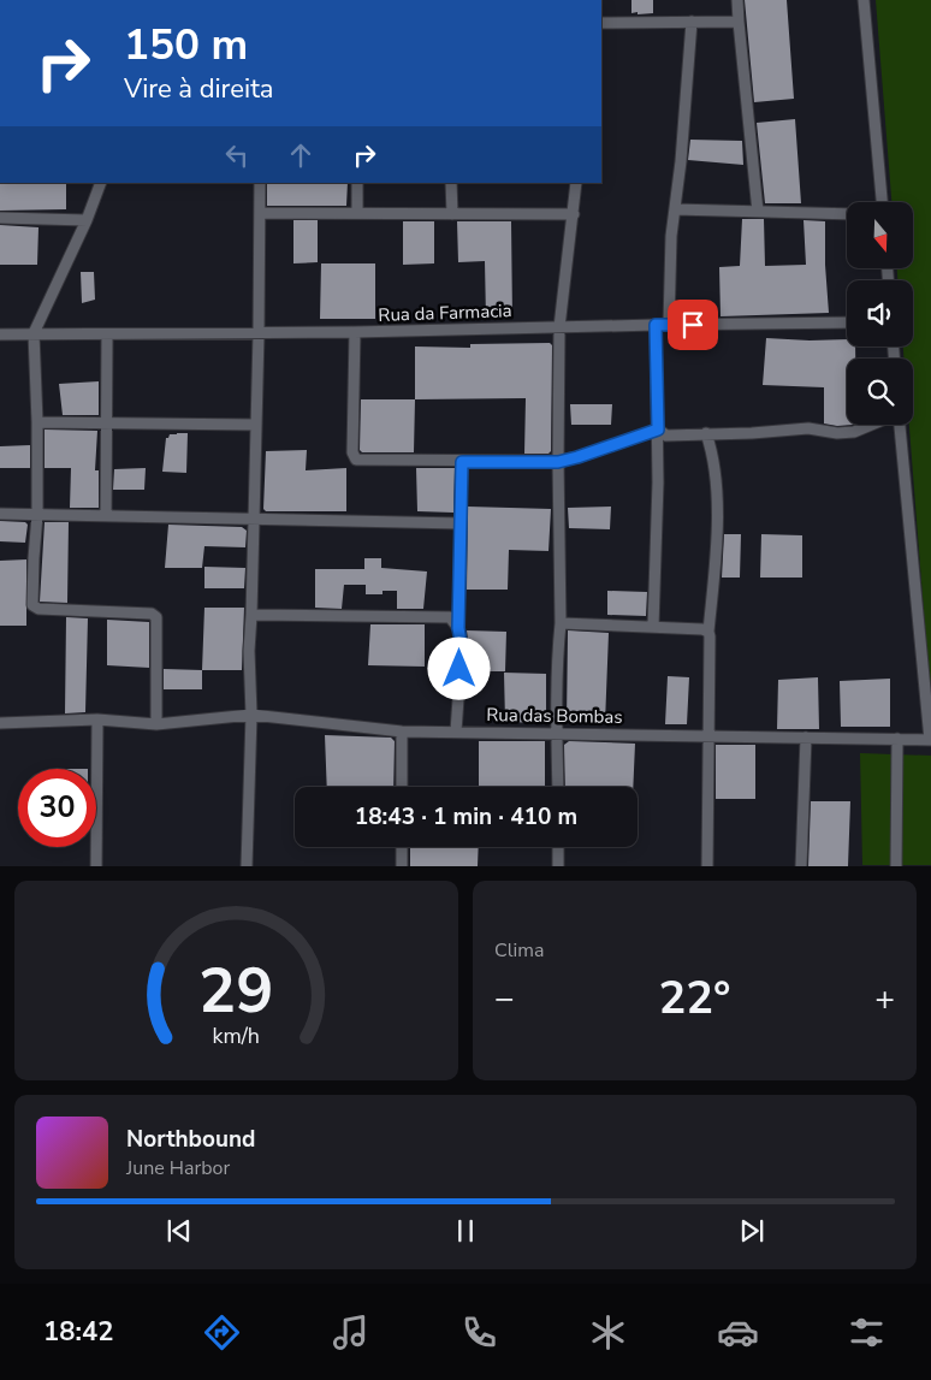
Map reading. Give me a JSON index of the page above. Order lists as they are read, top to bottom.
{
  "streets": {
    "street": ["Rua da Farmacia", "Rua das Bombas"]
  },
  "north": "bottom",
  "page": {
    "turn": ["150 m", "Vire à direita"],
    "limit": "30",
    "trip": "18:43 · 1 min · 410 m",
    "tile": "Clima",
    "heat": ["−", "22°", "+"],
    "song": ["Northbound", "June Harbor"],
    "tabs": "18:42",
    "gauge": ["29", "km/h"]
  }
}
